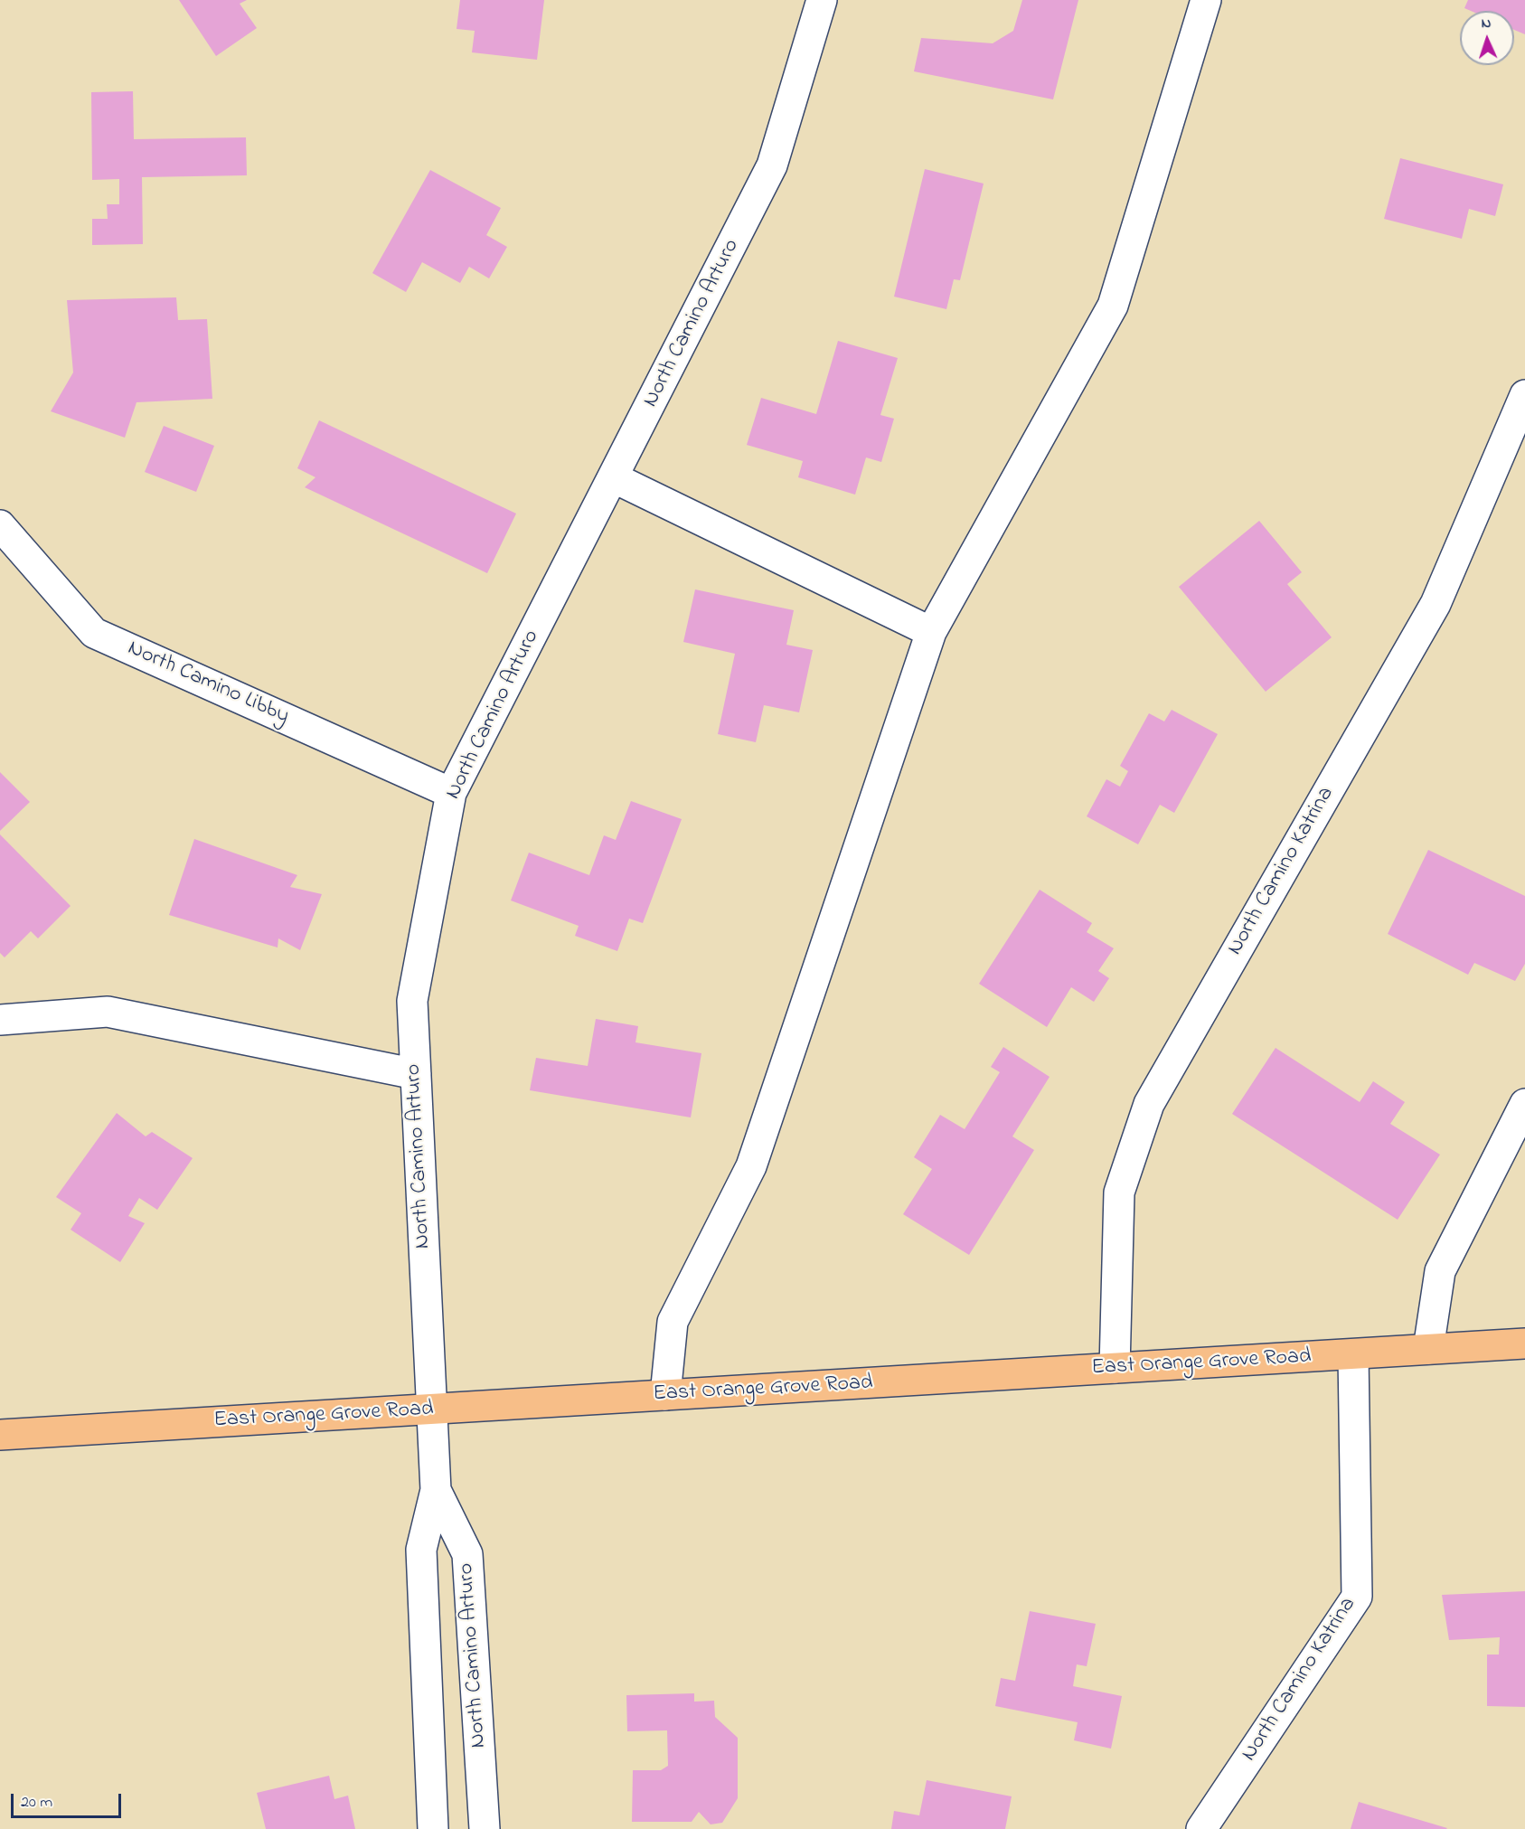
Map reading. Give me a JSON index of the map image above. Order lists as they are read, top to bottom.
{
  "streets": {
    "main road": ["East Orange Grove Road"],
    "street": ["North Camino Arturo", "North Camino Libby", "North Camino Katrina"]
  },
  "crossings": [
    ["North Camino Arturo", "North Camino Libby"],
    ["North Camino Arturo", "East Orange Grove Road"],
    ["North Camino Katrina", "East Orange Grove Road"]
  ],
  "scale_bar": "20 m",
  "north": "top"
}
